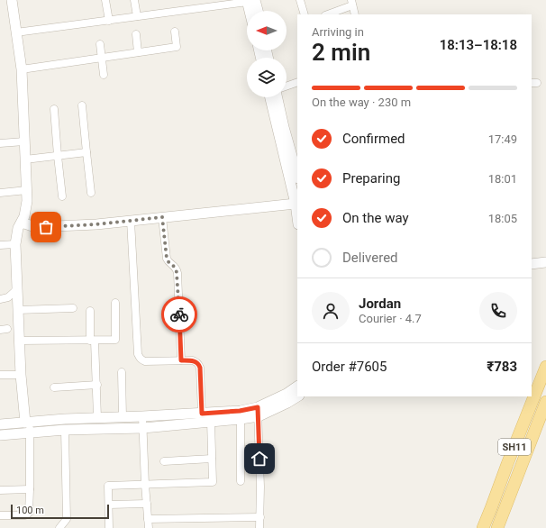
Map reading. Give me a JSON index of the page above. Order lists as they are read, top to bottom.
{
  "streets": {
    "main road": ["SH11"]
  },
  "scale_bar": "100 m",
  "north": "left",
  "page": {
    "heading": ["2 min", "Arriving in", "18:13–18:18"],
    "panel": [
      "Jordan",
      "Courier · 4.7",
      "Order #7605",
      "₹783"
    ],
    "bar": "On the way · 230 m",
    "list": [
      ["Confirmed", "17:49"],
      ["Preparing", "18:01"],
      ["On the way", "18:05"],
      "Delivered"
    ],
    "scale": "100 m"
  }
}
